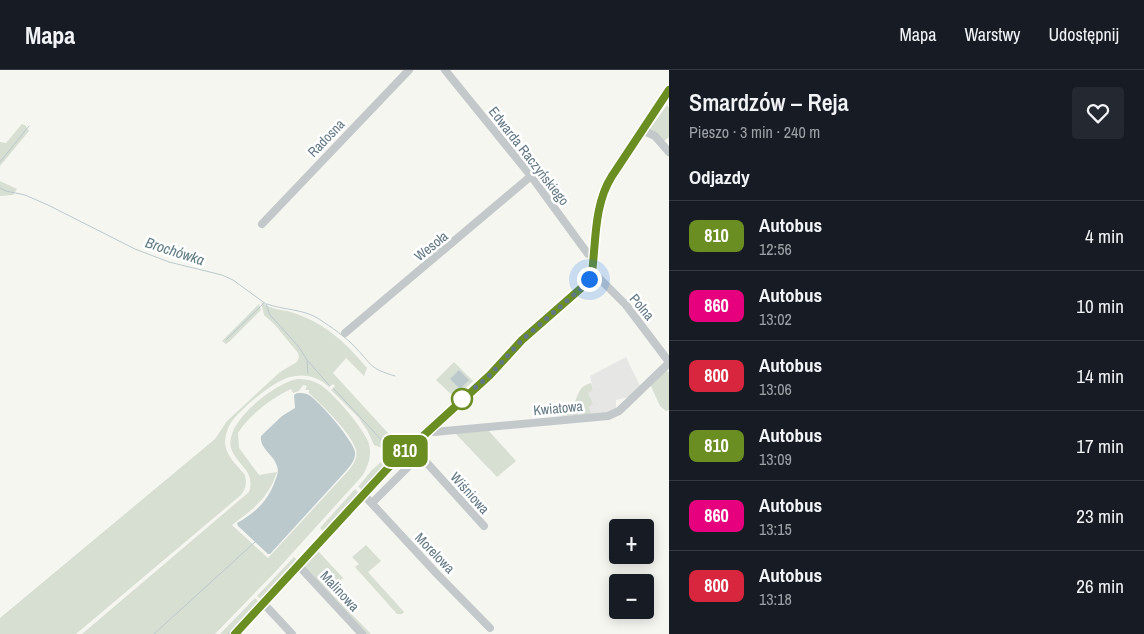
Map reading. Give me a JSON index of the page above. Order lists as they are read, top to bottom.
{
  "streets": {
    "street": [
      "Radosna",
      "Edwarda Raczyńskiego",
      "Wesoła",
      "Polna",
      "Kwiatowa",
      "Wiśniowa",
      "Morelowa",
      "Malinowa"
    ]
  },
  "crossings": [
    ["Edwarda Raczyńskiego", "Wesoła"],
    ["Polna", "Kwiatowa"],
    ["Wiśniowa", "Morelowa"]
  ],
  "water": ["Brochówka"],
  "lines": ["bus line 810"],
  "page": {
    "header": "Mapa",
    "nav": ["Mapa", "Warstwy", "Udostępnij"],
    "on_map": "810",
    "heading": [
      ["Smardzów – Reja", "Pieszo · 3 min · 240 m"],
      "Odjazdy"
    ],
    "list": [
      {
        "mark": "810",
        "name": "Autobus",
        "note": "12:56",
        "value": "4 min"
      },
      {
        "mark": "860",
        "name": "Autobus",
        "note": "13:02",
        "value": "10 min"
      },
      {
        "mark": "800",
        "name": "Autobus",
        "note": "13:06",
        "value": "14 min"
      },
      {
        "mark": "810",
        "name": "Autobus",
        "note": "13:09",
        "value": "17 min"
      },
      {
        "mark": "860",
        "name": "Autobus",
        "note": "13:15",
        "value": "23 min"
      },
      {
        "mark": "800",
        "name": "Autobus",
        "note": "13:18",
        "value": "26 min"
      }
    ],
    "map_buttons": ["+", "−"]
  }
}
